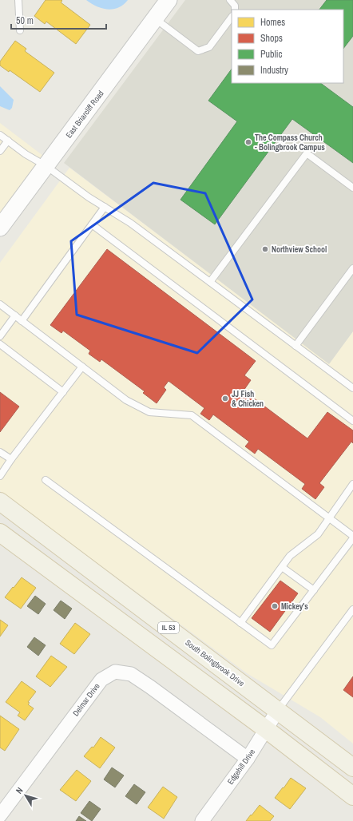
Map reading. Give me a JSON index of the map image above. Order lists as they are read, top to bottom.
{
  "streets": {
    "main road": ["IL 53", "South Bolingbrook Drive"],
    "street": ["East Briarcliff Road", "Delmar Drive", "Edgehill Drive"]
  },
  "crossings": [
    ["South Bolingbrook Drive", "Edgehill Drive"],
    ["Delmar Drive", "Edgehill Drive"]
  ],
  "places": [
    "The Compass Church - Bolingbrook Campus",
    "Northview School",
    "JJ Fish & Chicken",
    "Mickey's"
  ],
  "legend": [
    "Homes",
    "Shops",
    "Public",
    "Industry"
  ],
  "scale_bar": "50 m",
  "north": "top left"
}
